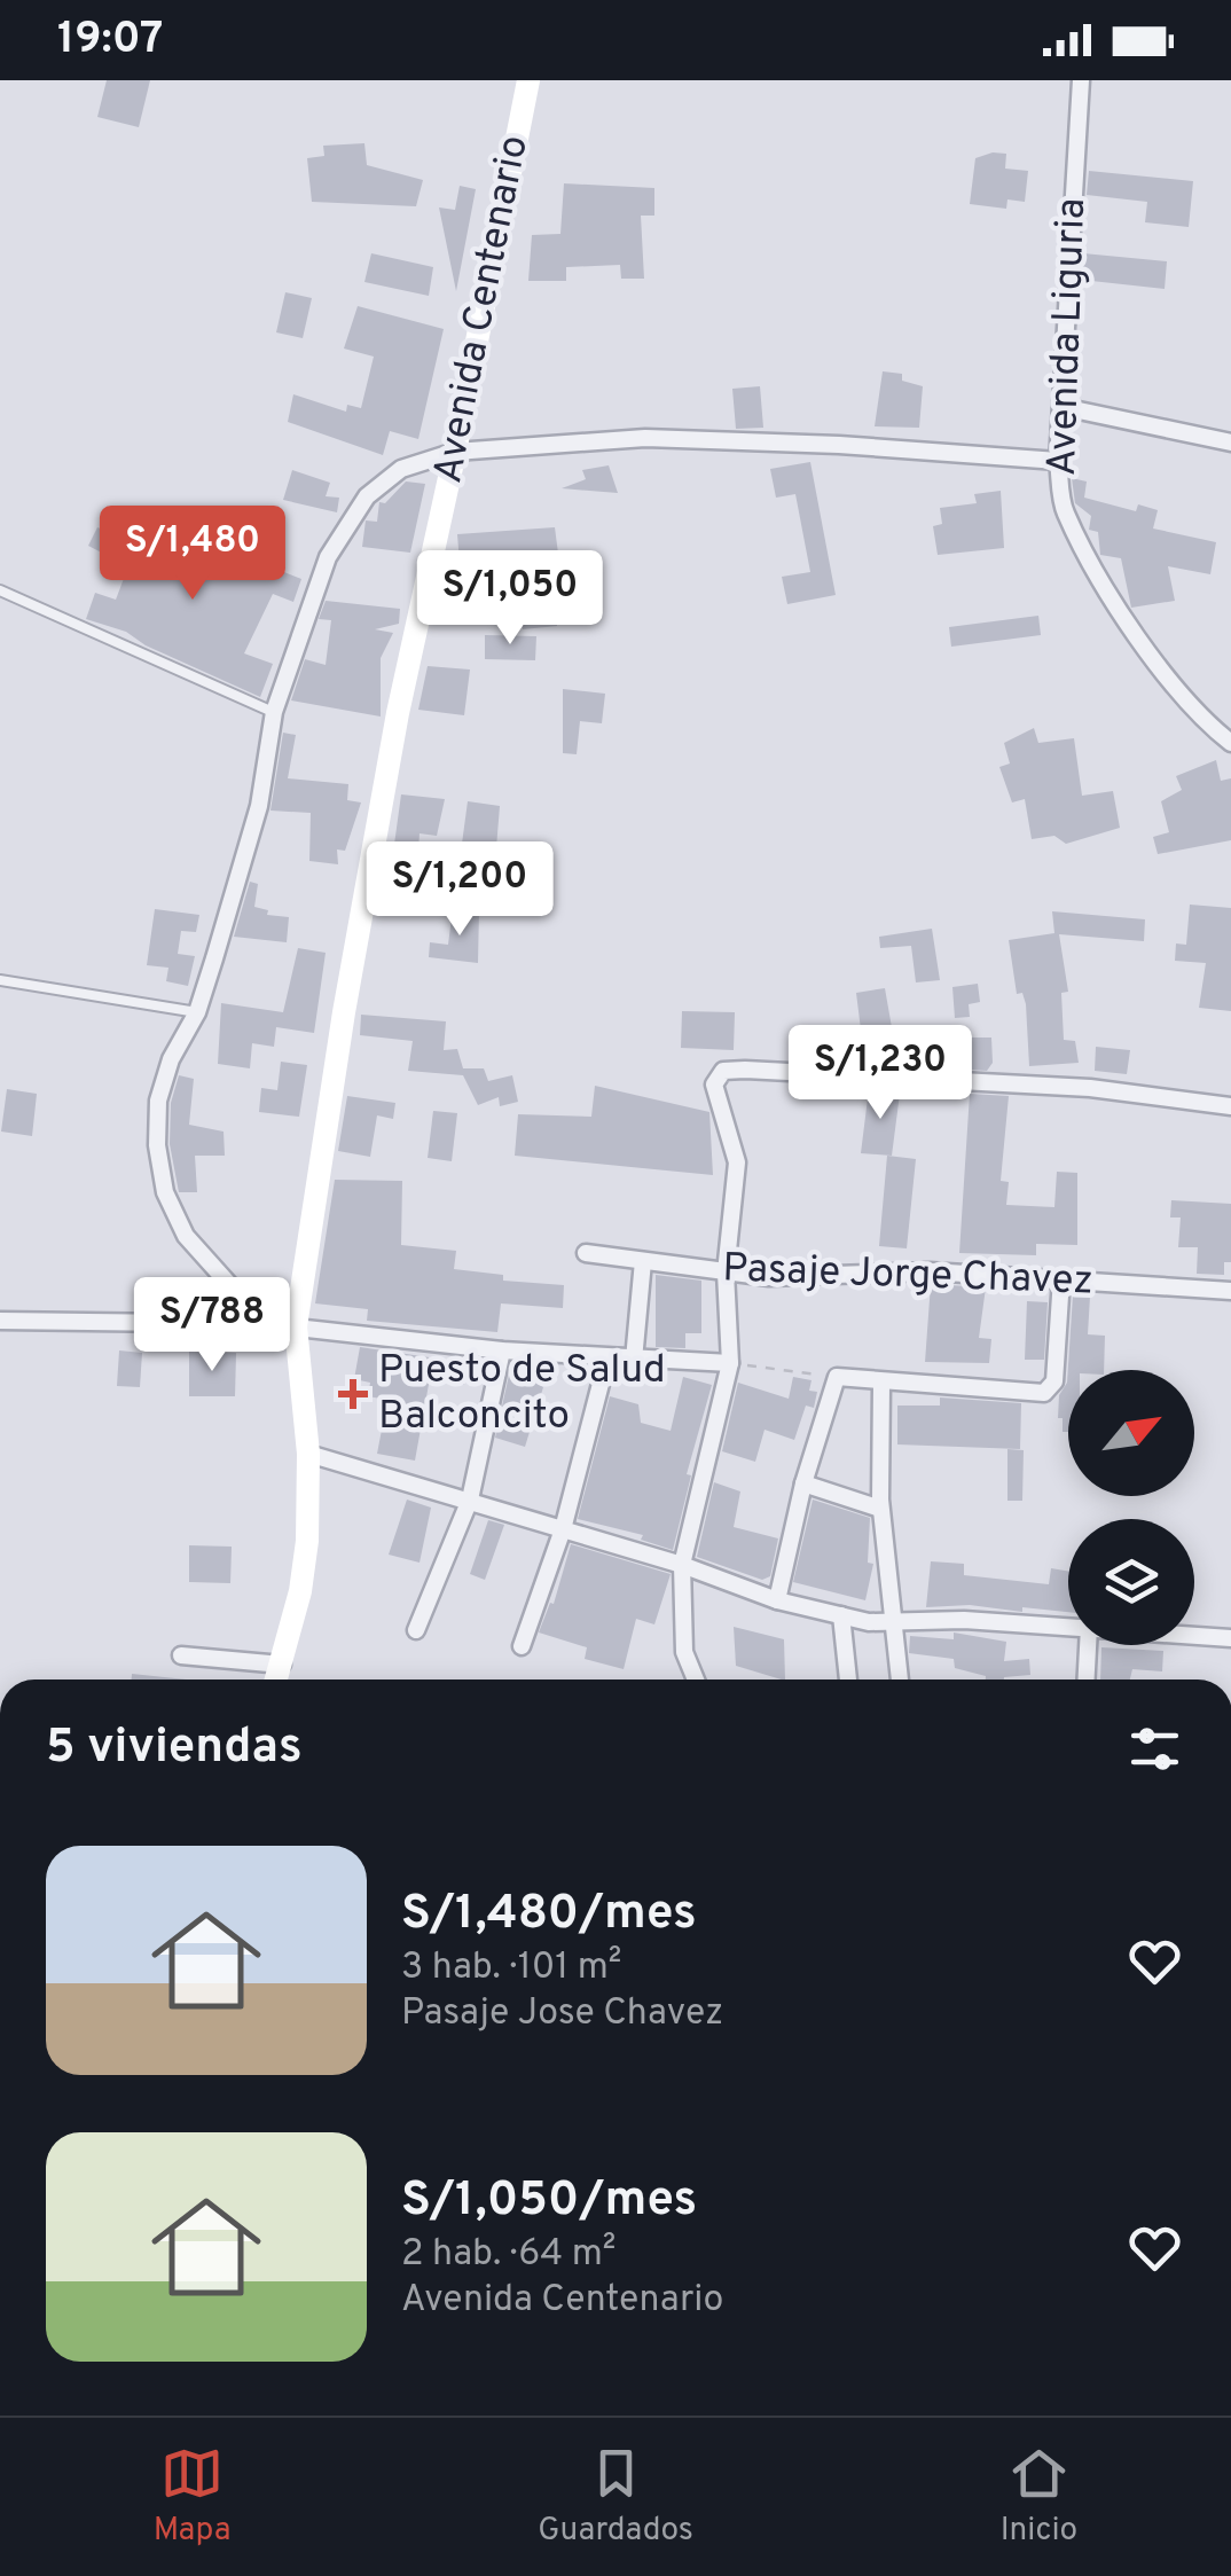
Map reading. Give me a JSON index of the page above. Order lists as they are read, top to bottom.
{
  "streets": {
    "main road": ["Avenida Centenario"],
    "street": ["Avenida Liguria", "Pasaje Jorge Chavez"]
  },
  "places": {
    "health": ["Puesto de Salud Balconcito"]
  },
  "north": "top right",
  "page": {
    "status": "19:07",
    "price": [
      "S/1,480",
      "S/1,050",
      "S/1,200",
      "S/1,230",
      "S/788"
    ],
    "heading": "5 viviendas",
    "list": [
      {
        "name": "S/1,480/mes",
        "note": "3 hab. · 101 m² · Pasaje Jose Chavez"
      },
      {
        "name": "S/1,050/mes",
        "note": "2 hab. · 64 m² · Avenida Centenario"
      }
    ],
    "tabs": ["Mapa", "Guardados", "Inicio"]
  }
}
